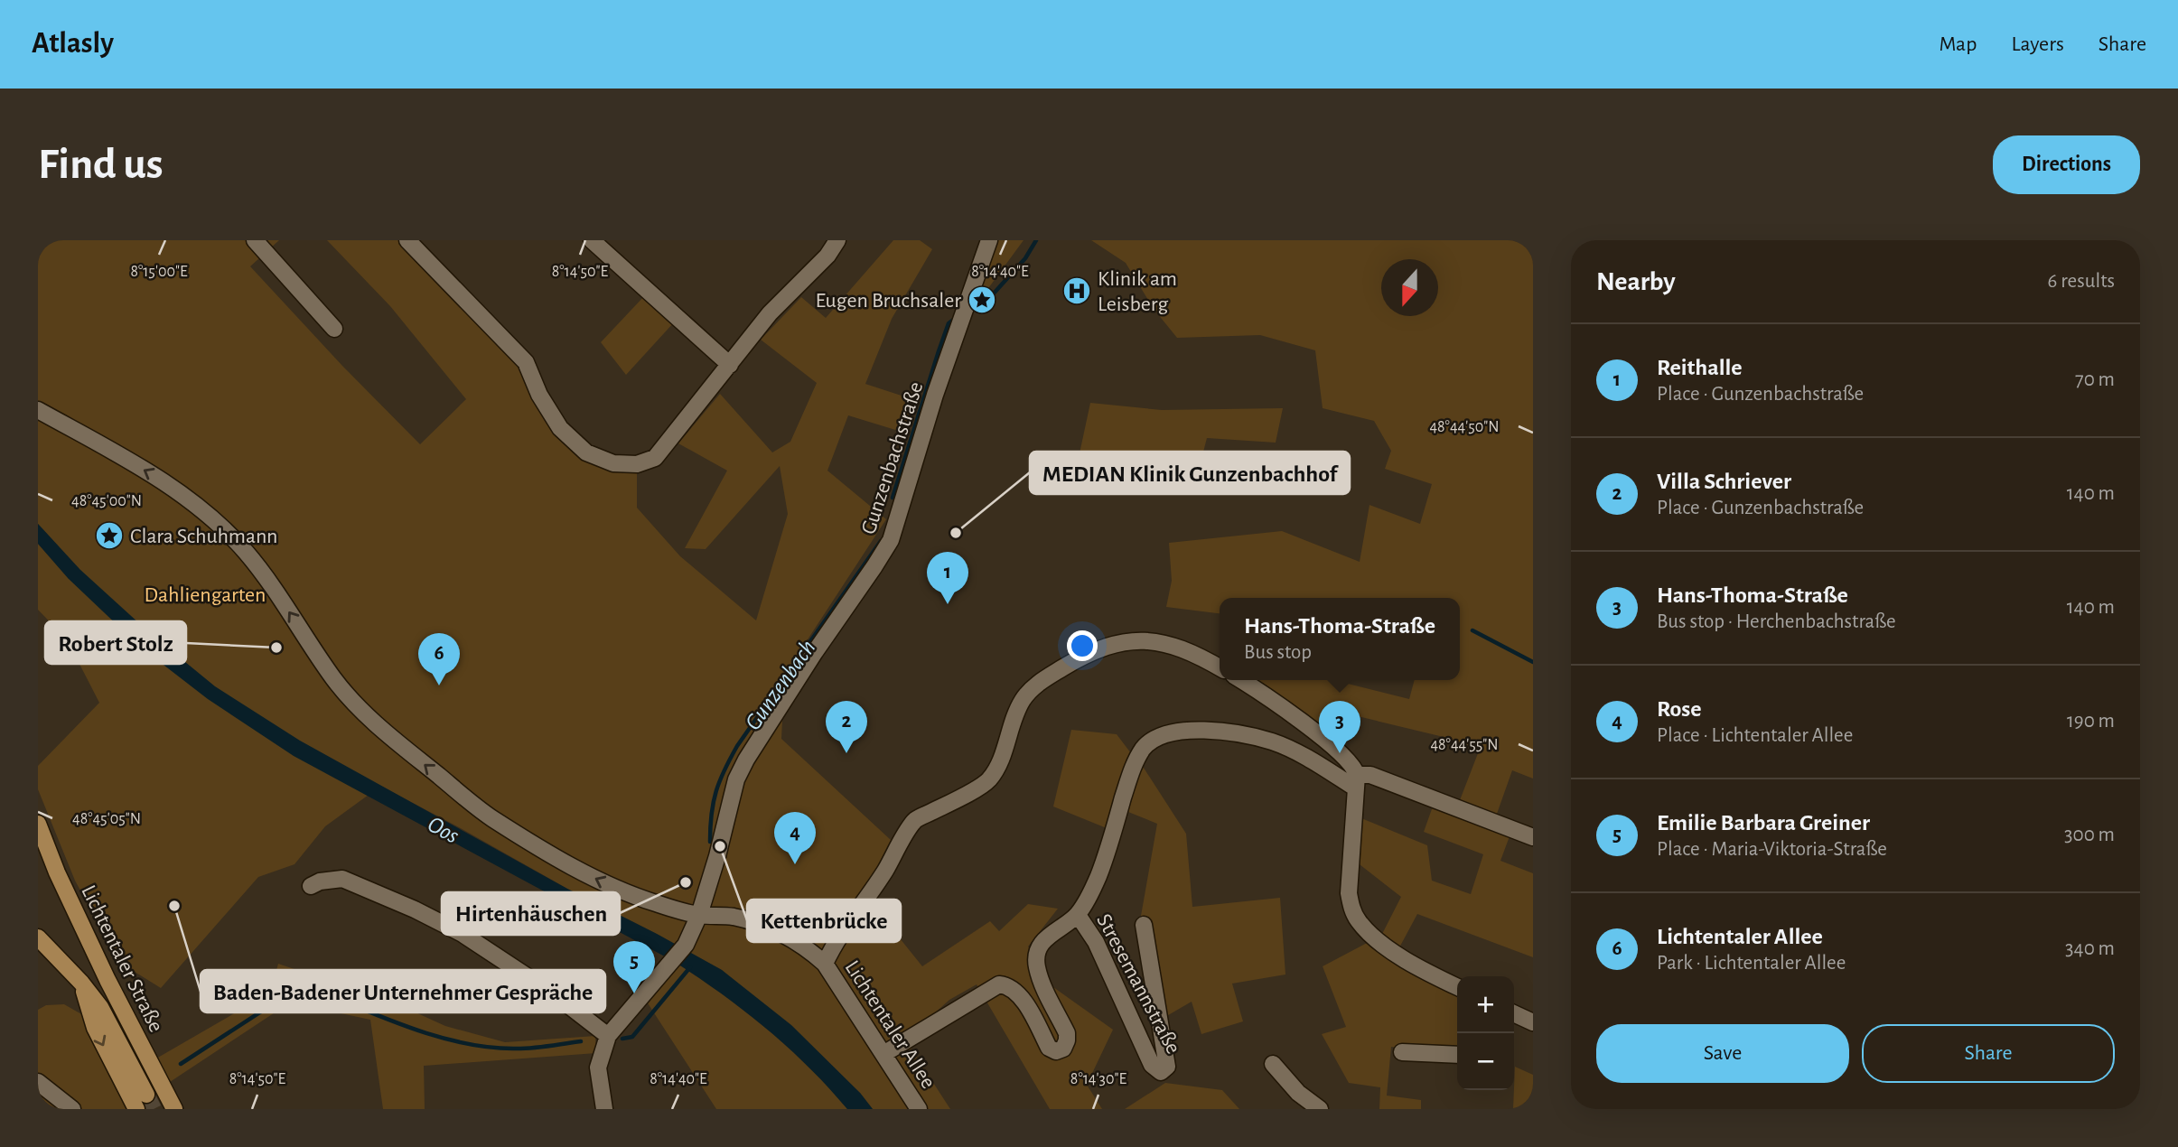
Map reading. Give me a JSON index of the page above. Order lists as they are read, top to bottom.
{
  "streets": {
    "main road": ["Lichtentaler Straße"],
    "street": ["Gunzenbachstraße", "Stresemannstraße", "Lichtentaler Allee"]
  },
  "crossings": [
    ["Gunzenbachstraße", "Lichtentaler Allee"],
    ["Stresemannstraße", "Lichtentaler Allee"]
  ],
  "water": ["Gunzenbach", "Oos"],
  "parks": ["Dahliengarten"],
  "places": {
    "hospital": ["Klinik am Leisberg"],
    "place": ["Eugen Bruchsaler", "Clara Schuhmann"],
    "other": [
      "MEDIAN Klinik Gunzenbachhof",
      "Robert Stolz",
      "Kettenbrücke",
      "Hirtenhäuschen",
      "Baden-Badener Unternehmer Gespräche"
    ]
  },
  "north": "bottom",
  "page": {
    "header": "Atlasly",
    "nav": ["Map", "Layers", "Share"],
    "buttons": [
      "Directions",
      ["Save", "Share"]
    ],
    "title": "Find us",
    "heading": ["Nearby", "6 results"],
    "list": [
      {
        "mark": "1",
        "name": "Reithalle",
        "note": "Place · Gunzenbachstraße",
        "value": "70 m"
      },
      {
        "mark": "2",
        "name": "Villa Schriever",
        "note": "Place · Gunzenbachstraße",
        "value": "140 m"
      },
      {
        "mark": "3",
        "name": "Hans-Thoma-Straße",
        "note": "Bus stop · Herchenbachstraße",
        "value": "140 m"
      },
      {
        "mark": "4",
        "name": "Rose",
        "note": "Place · Lichtentaler Allee",
        "value": "190 m"
      },
      {
        "mark": "5",
        "name": "Emilie Barbara Greiner",
        "note": "Place · Maria-Viktoria-Straße",
        "value": "300 m"
      },
      {
        "mark": "6",
        "name": "Lichtentaler Allee",
        "note": "Park · Lichtentaler Allee",
        "value": "340 m"
      }
    ],
    "pins": [
      "1",
      "6",
      "2",
      "3",
      "4",
      "5"
    ],
    "popup": ["Hans-Thoma-Straße", "Bus stop"],
    "map_buttons": ["+", "−"]
  },
  "coordinates": [
    "8°15'00\"E",
    "8°14'50\"E",
    "8°14'40\"E",
    "48°44'50\"N",
    "48°45'00\"N",
    "48°44'55\"N",
    "48°45'05\"N",
    "8°14'30\"E"
  ]
}
